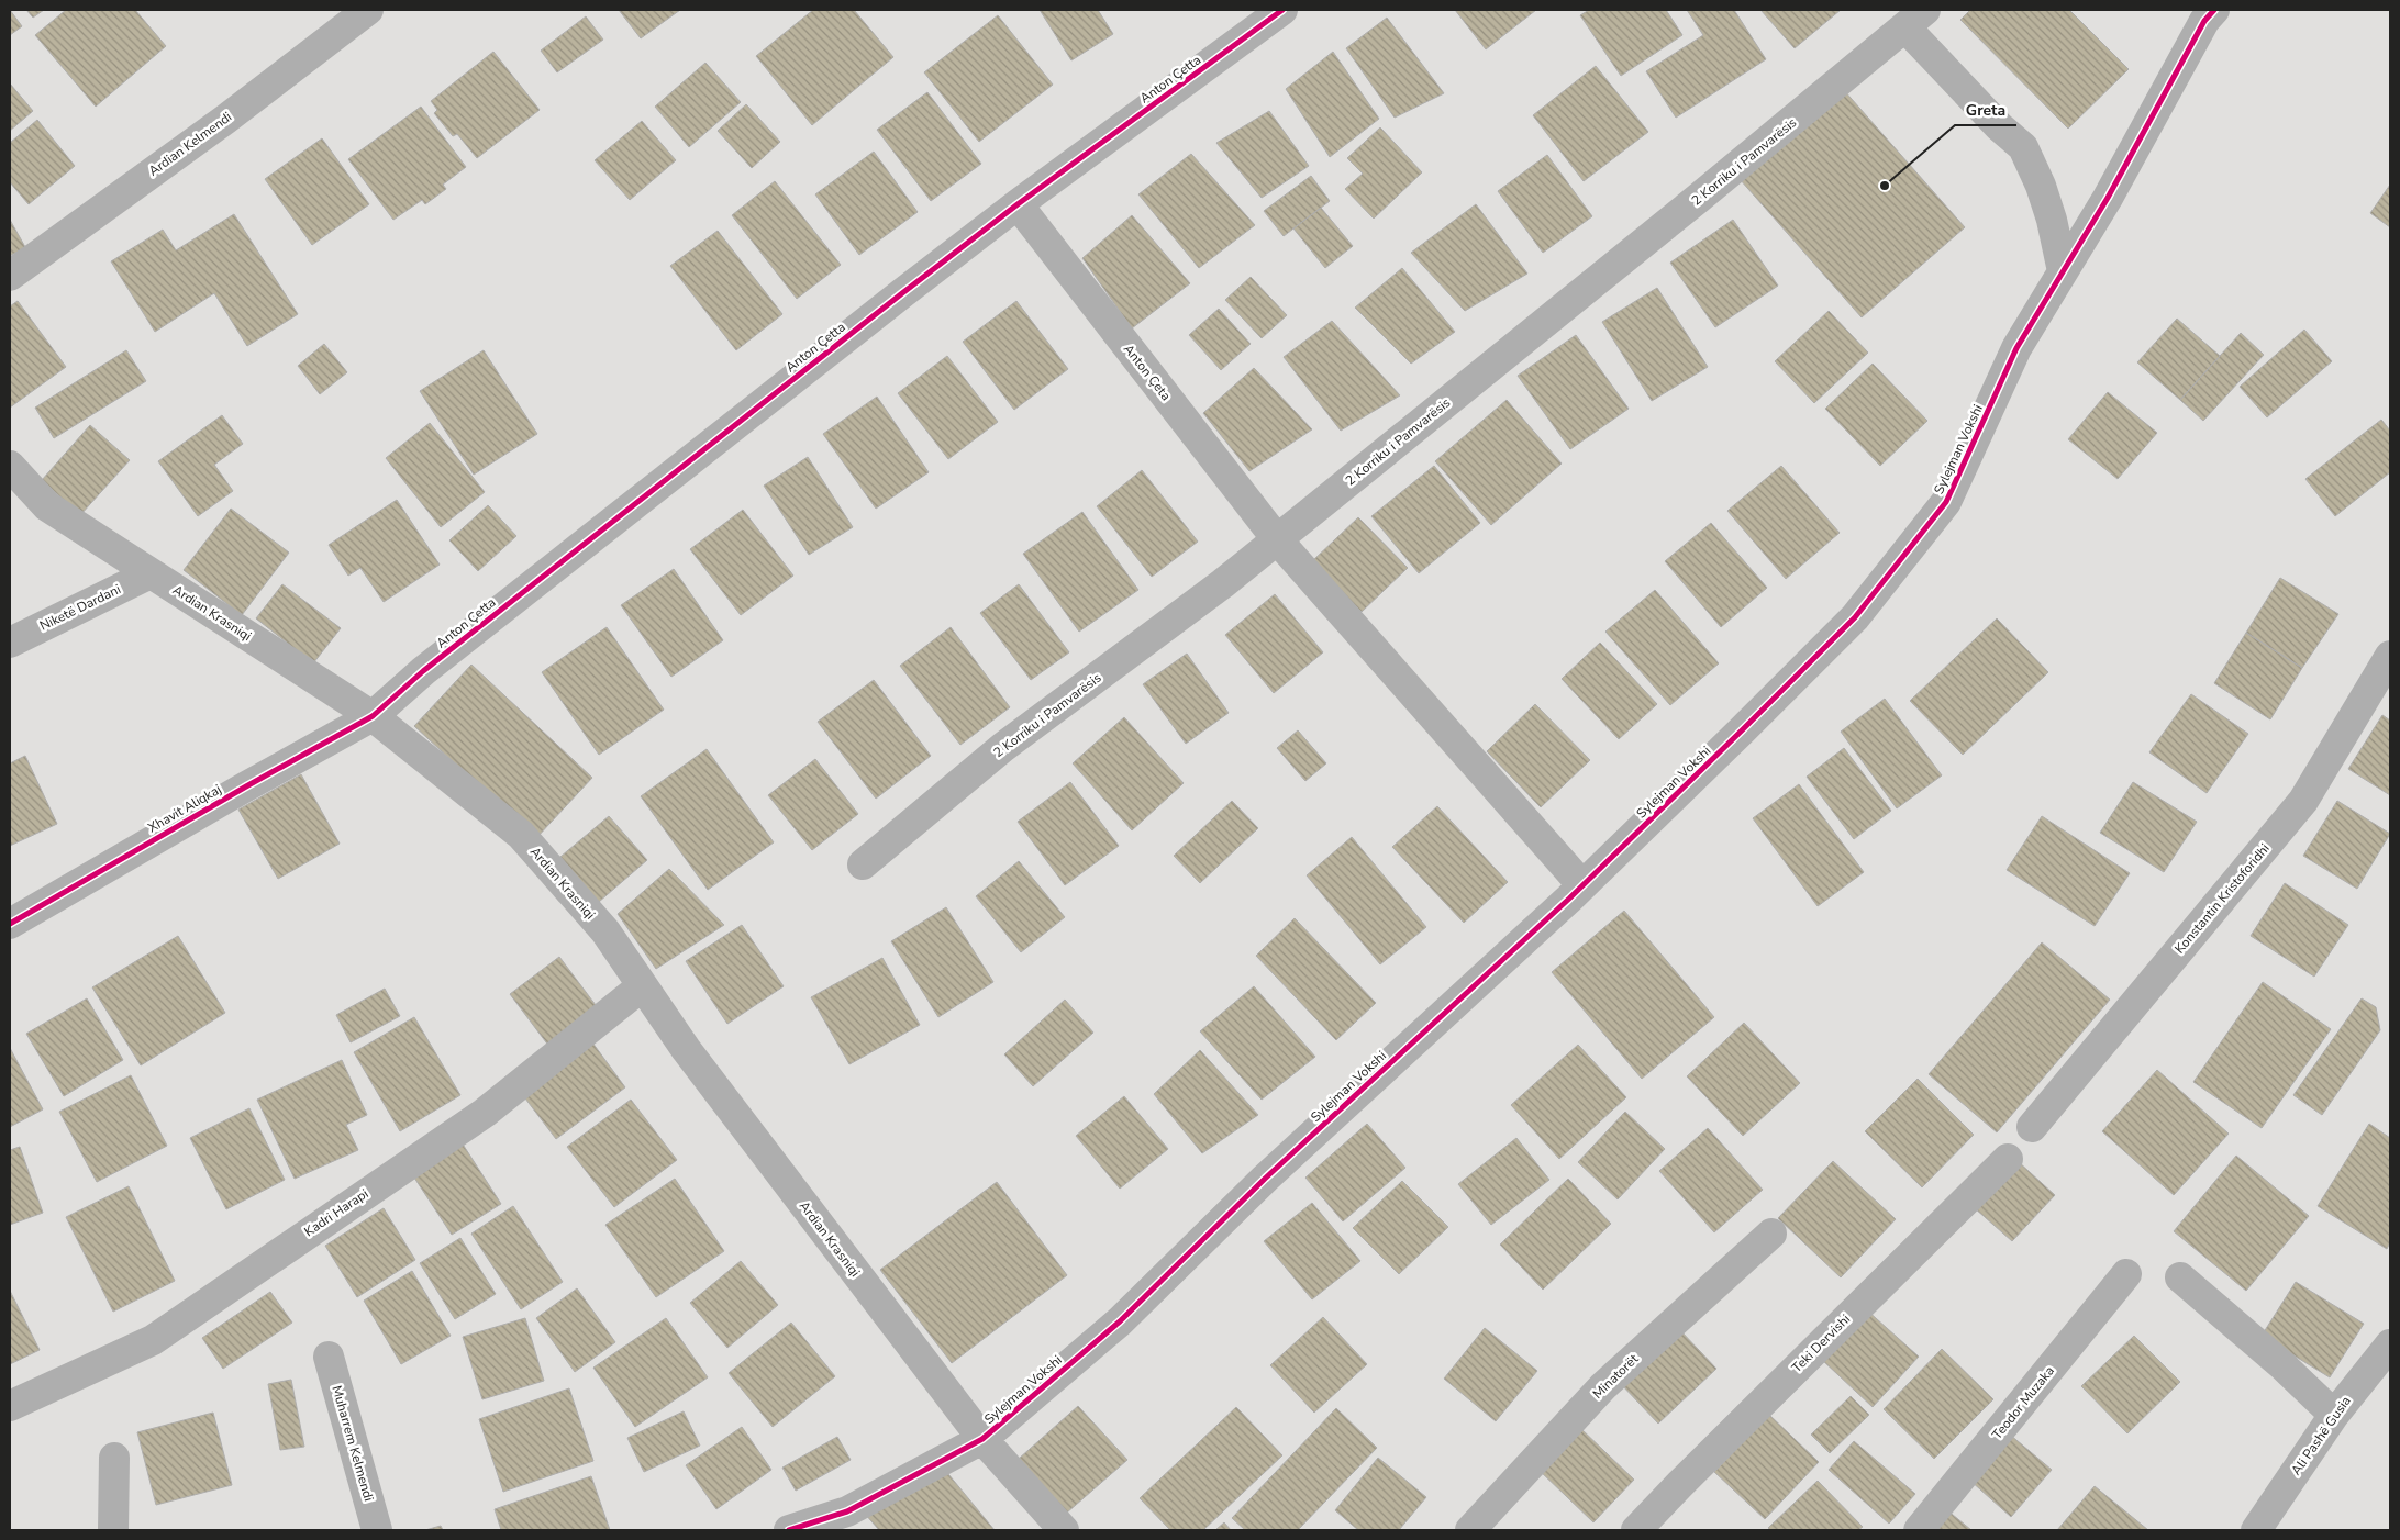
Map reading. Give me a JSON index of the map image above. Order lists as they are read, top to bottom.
{
  "streets": {
    "street": [
      "Anton Çetta",
      "Ardian Kelmendi",
      "2 Korriku i Pamvarësis",
      "Anton Çeta",
      "Sylejman Vokshi",
      "Niketë Dardani",
      "Ardian Krasniqi",
      "Xhavit Aliqkaj",
      "Konstantin Kristoforidhi",
      "Kadri Harapi",
      "Teki Dervishi",
      "Minatorët",
      "Teodor Muzaka",
      "Ali Pashë Gusia",
      "Muharrem Kelmendi"
    ]
  },
  "crossings": [
    ["Anton Çetta", "Anton Çeta"],
    ["Anton Çetta", "Ardian Krasniqi"],
    ["Anton Çetta", "Xhavit Aliqkaj"],
    ["2 Korriku i Pamvarësis", "Anton Çeta"],
    ["Sylejman Vokshi", "Ardian Krasniqi"],
    ["Niketë Dardani", "Ardian Krasniqi"],
    ["Ardian Krasniqi", "Xhavit Aliqkaj"],
    ["Ardian Krasniqi", "Kadri Harapi"]
  ],
  "places": ["Greta"]
}
